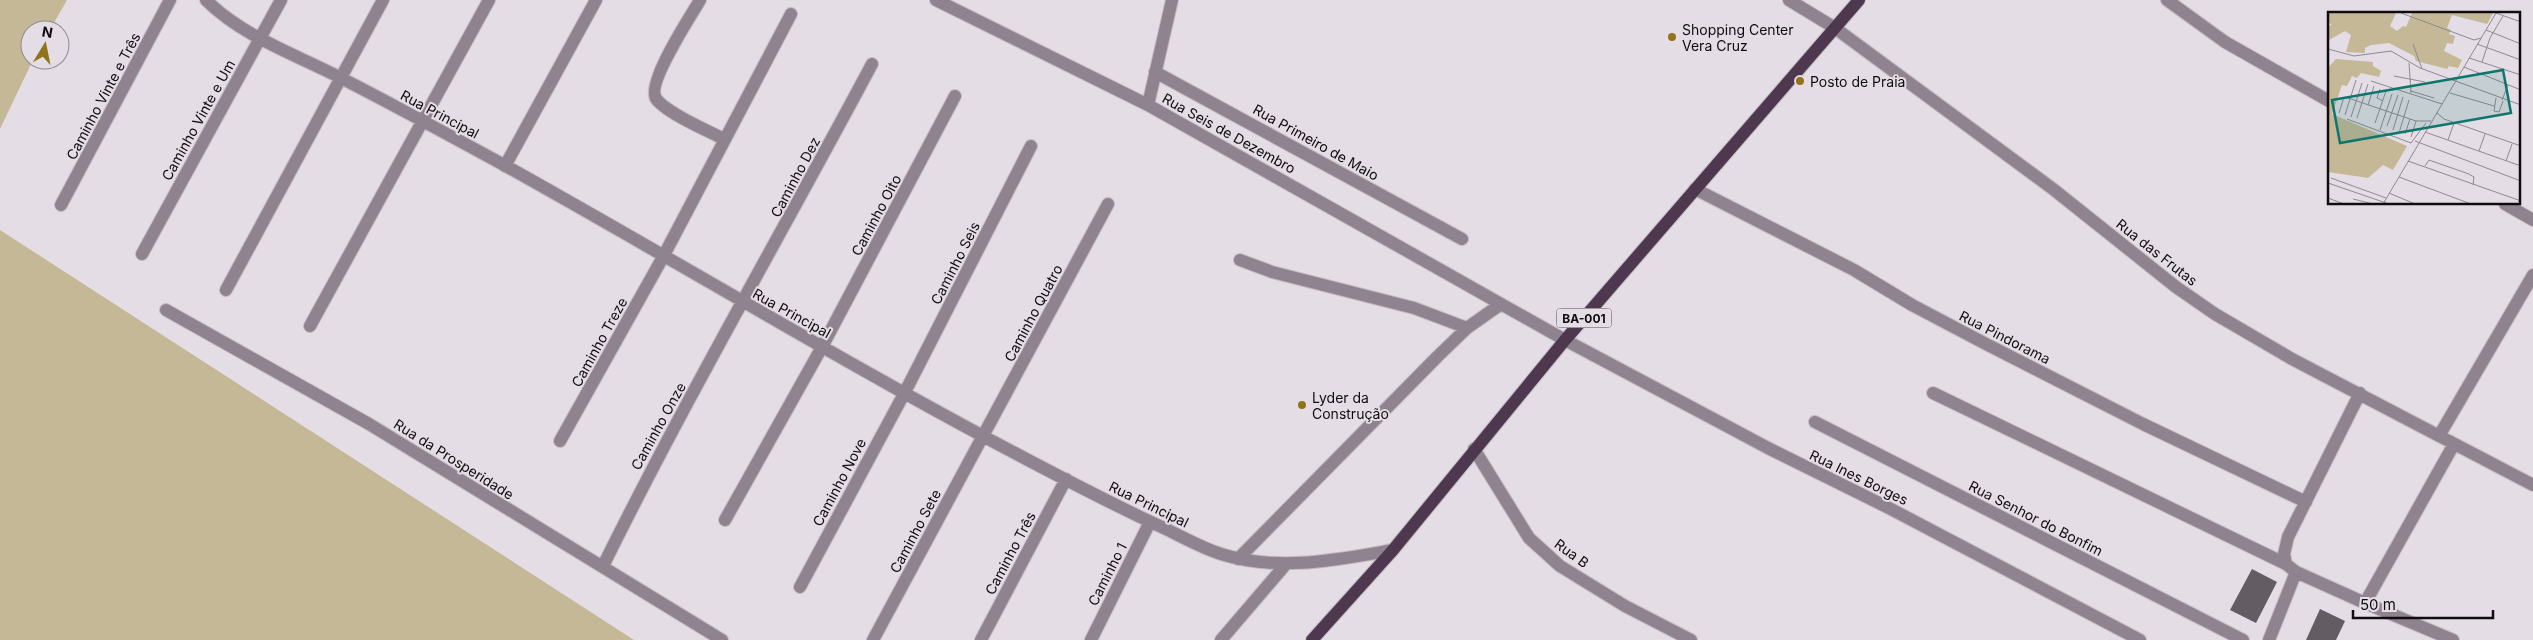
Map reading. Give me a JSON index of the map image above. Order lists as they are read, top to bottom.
{
  "streets": {
    "main road": ["BA-001"],
    "street": [
      "Caminho Vinte e Três",
      "Rua Principal",
      "Caminho Vinte e Um",
      "Rua Seis de Dezembro",
      "Rua Primeiro de Maio",
      "Caminho Dez",
      "Caminho Oito",
      "Rua das Frutas",
      "Caminho Seis",
      "Caminho Quatro",
      "Rua Pindorama",
      "Caminho Treze",
      "Caminho Onze",
      "Rua da Prosperidade",
      "Rua Ines Borges",
      "Caminho Nove",
      "Rua Senhor do Bonfim",
      "Caminho Sete",
      "Caminho Três",
      "Rua B",
      "Caminho 1"
    ]
  },
  "crossings": [
    ["Rua Principal", "Caminho Vinte e Um"],
    ["Rua Principal", "Caminho Dez"],
    ["Rua Principal", "Caminho Oito"],
    ["Rua Principal", "Caminho Seis"],
    ["Rua Principal", "Caminho Quatro"],
    ["Rua Principal", "BA-001"],
    ["Rua Principal", "Caminho Treze"],
    ["Rua Principal", "Caminho Onze"],
    ["Rua Principal", "Caminho Nove"],
    ["Rua Principal", "Caminho Sete"],
    ["Rua Principal", "Caminho Três"],
    ["Rua Principal", "Caminho 1"],
    ["Rua Seis de Dezembro", "BA-001"],
    ["Rua Seis de Dezembro", "Rua Ines Borges"],
    ["Caminho Dez", "Caminho Onze"],
    ["Rua das Frutas", "BA-001"],
    ["Caminho Seis", "Caminho Nove"],
    ["Caminho Quatro", "Caminho Sete"],
    ["BA-001", "Rua Pindorama"],
    ["BA-001", "Rua Ines Borges"],
    ["BA-001", "Rua B"],
    ["Caminho Onze", "Rua da Prosperidade"]
  ],
  "places": ["Shopping Center Vera Cruz", "Posto de Praia", "Lyder da Construção"],
  "scale_bar": "50 m",
  "north": "top"
}
